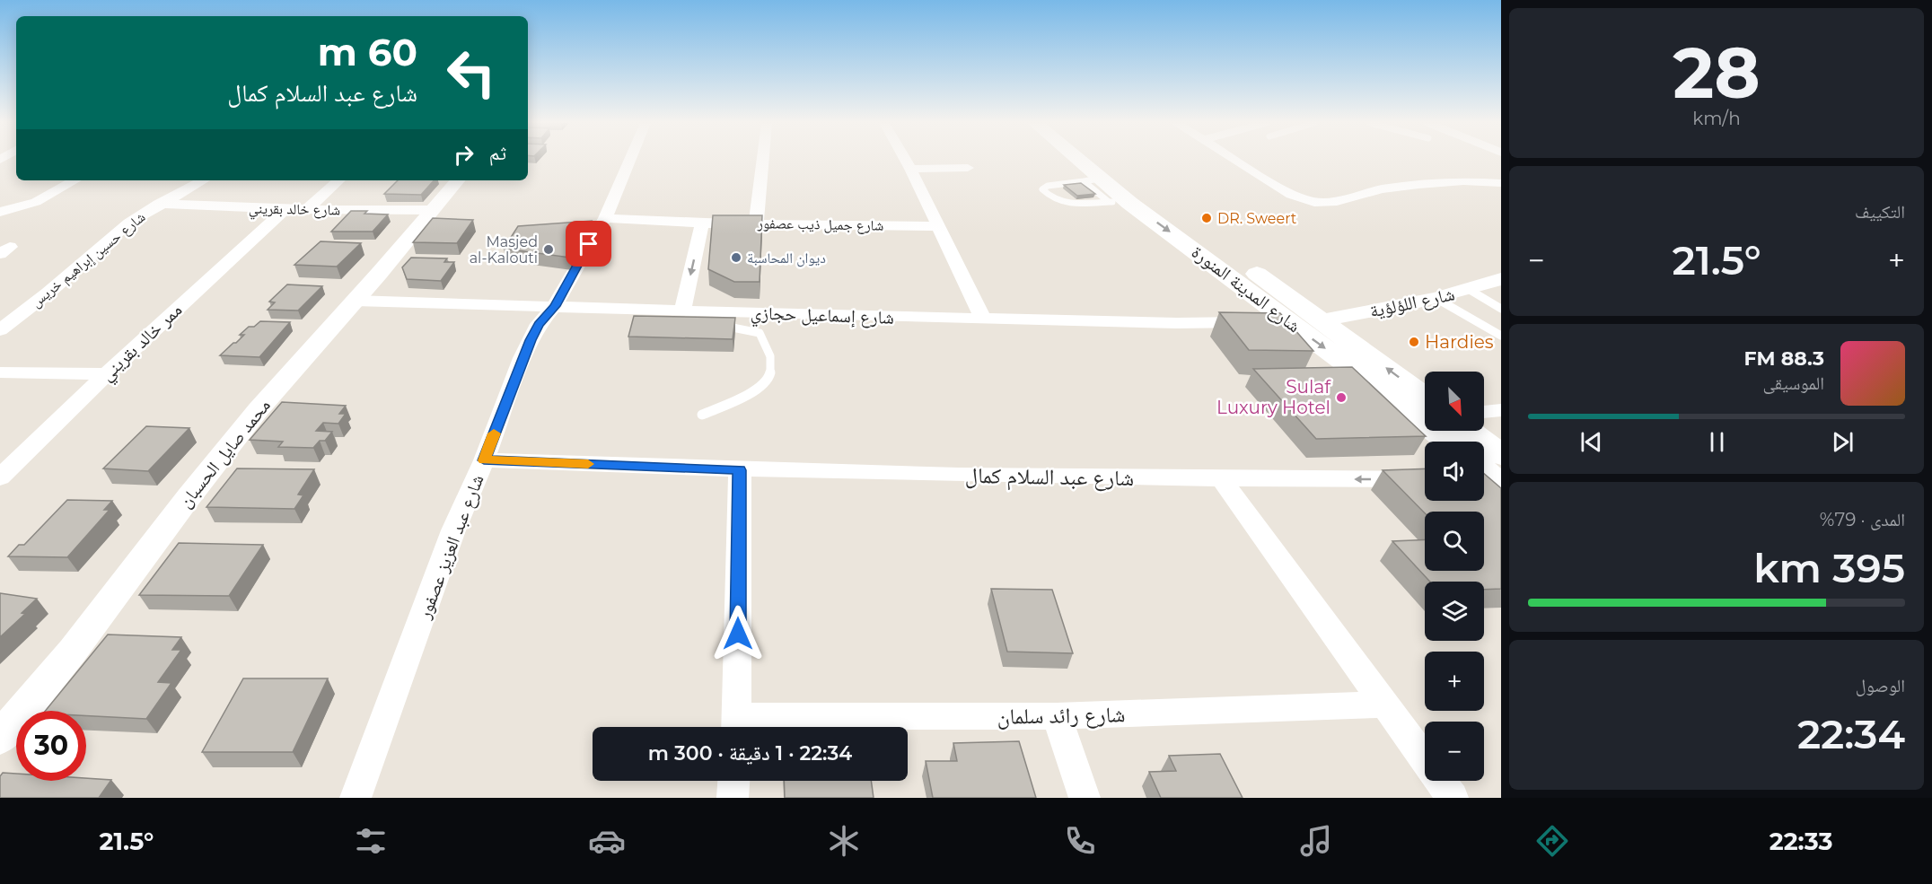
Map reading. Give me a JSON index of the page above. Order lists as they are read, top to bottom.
{
  "streets": {
    "main road": ["شارع المدينة المنورة"],
    "street": [
      "شارع خالد بقريني",
      "شارع جميل ذيب عصفور",
      "شارع حسين إبراهيم خريس",
      "شارع اللؤلؤية",
      "شارع إسماعيل حجازي",
      "ممر خالد بقريني",
      "محمد صايل الحسبان",
      "شارع عبد السلام كمال",
      "شارع عبد العزيز عصفور",
      "شارع رائد سلمان"
    ]
  },
  "crossings": [
    ["شارع خالد بقريني", "شارع حسين إبراهيم خريس"],
    ["شارع خالد بقريني", "ممر خالد بقريني"],
    ["شارع خالد بقريني", "محمد صايل الحسبان"],
    ["شارع جميل ذيب عصفور", "شارع عبد العزيز عصفور"],
    ["شارع المدينة المنورة", "شارع اللؤلؤية"],
    ["شارع المدينة المنورة", "شارع إسماعيل حجازي"],
    ["شارع إسماعيل حجازي", "محمد صايل الحسبان"],
    ["شارع إسماعيل حجازي", "شارع عبد العزيز عصفور"],
    ["شارع عبد السلام كمال", "شارع عبد العزيز عصفور"]
  ],
  "places": [
    "DR. Sweert",
    "Masjed al-Kalouti",
    "ديوان المحاسبة",
    "Hardies",
    "Sulaf Luxury Hotel"
  ],
  "north": "bottom right",
  "page": {
    "tile": [
      ["28", "km/h"],
      "التكييف",
      ["المدى · 79%", "395 km"],
      ["الوصول", "22:34"]
    ],
    "turn": ["60 m", "شارع عبد السلام كمال"],
    "then": "ثم",
    "heat": ["−", "21.5°", "+"],
    "song": ["88.3 FM", "الموسيقى"],
    "map_buttons": ["+", "−"],
    "limit": "30",
    "trip": "22:34 · 1 دقيقة · 300 m",
    "tabs": ["22:33", "21.5°"]
  }
}
